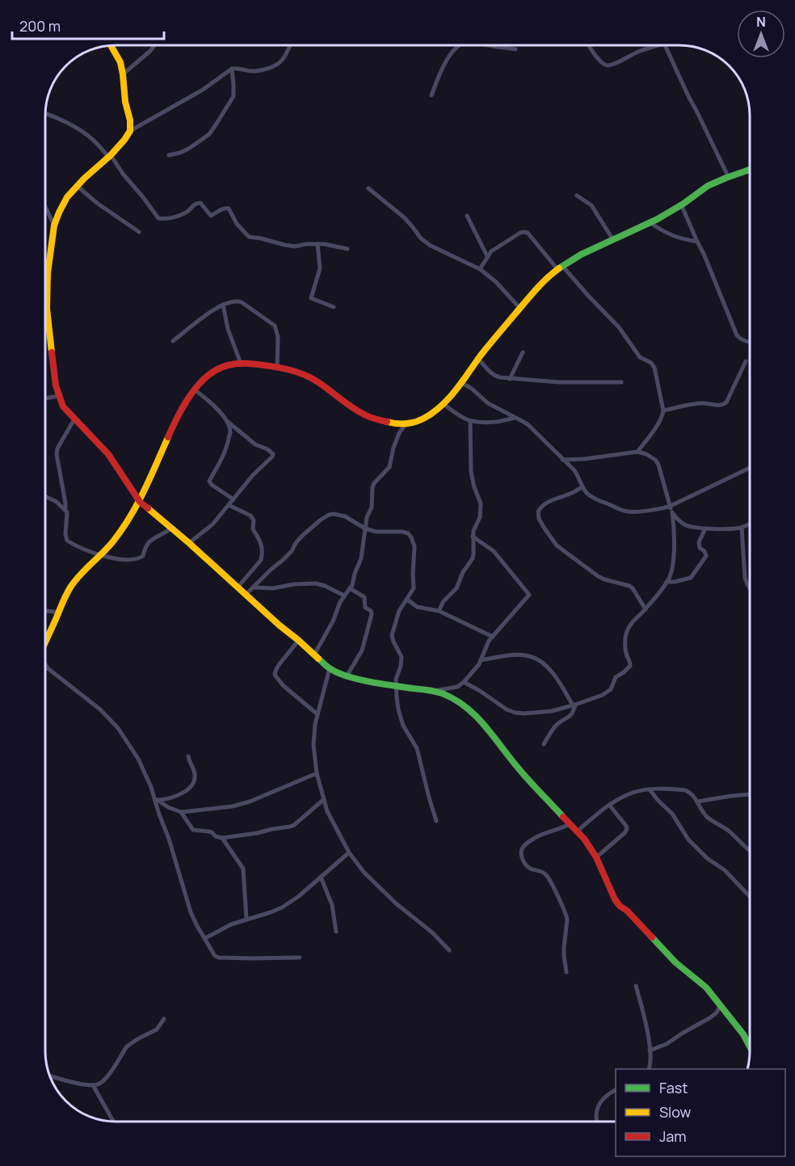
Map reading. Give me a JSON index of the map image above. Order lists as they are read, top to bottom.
{
  "legend": ["Fast", "Slow", "Jam"],
  "scale_bar": "200 m",
  "north": "top"
}
